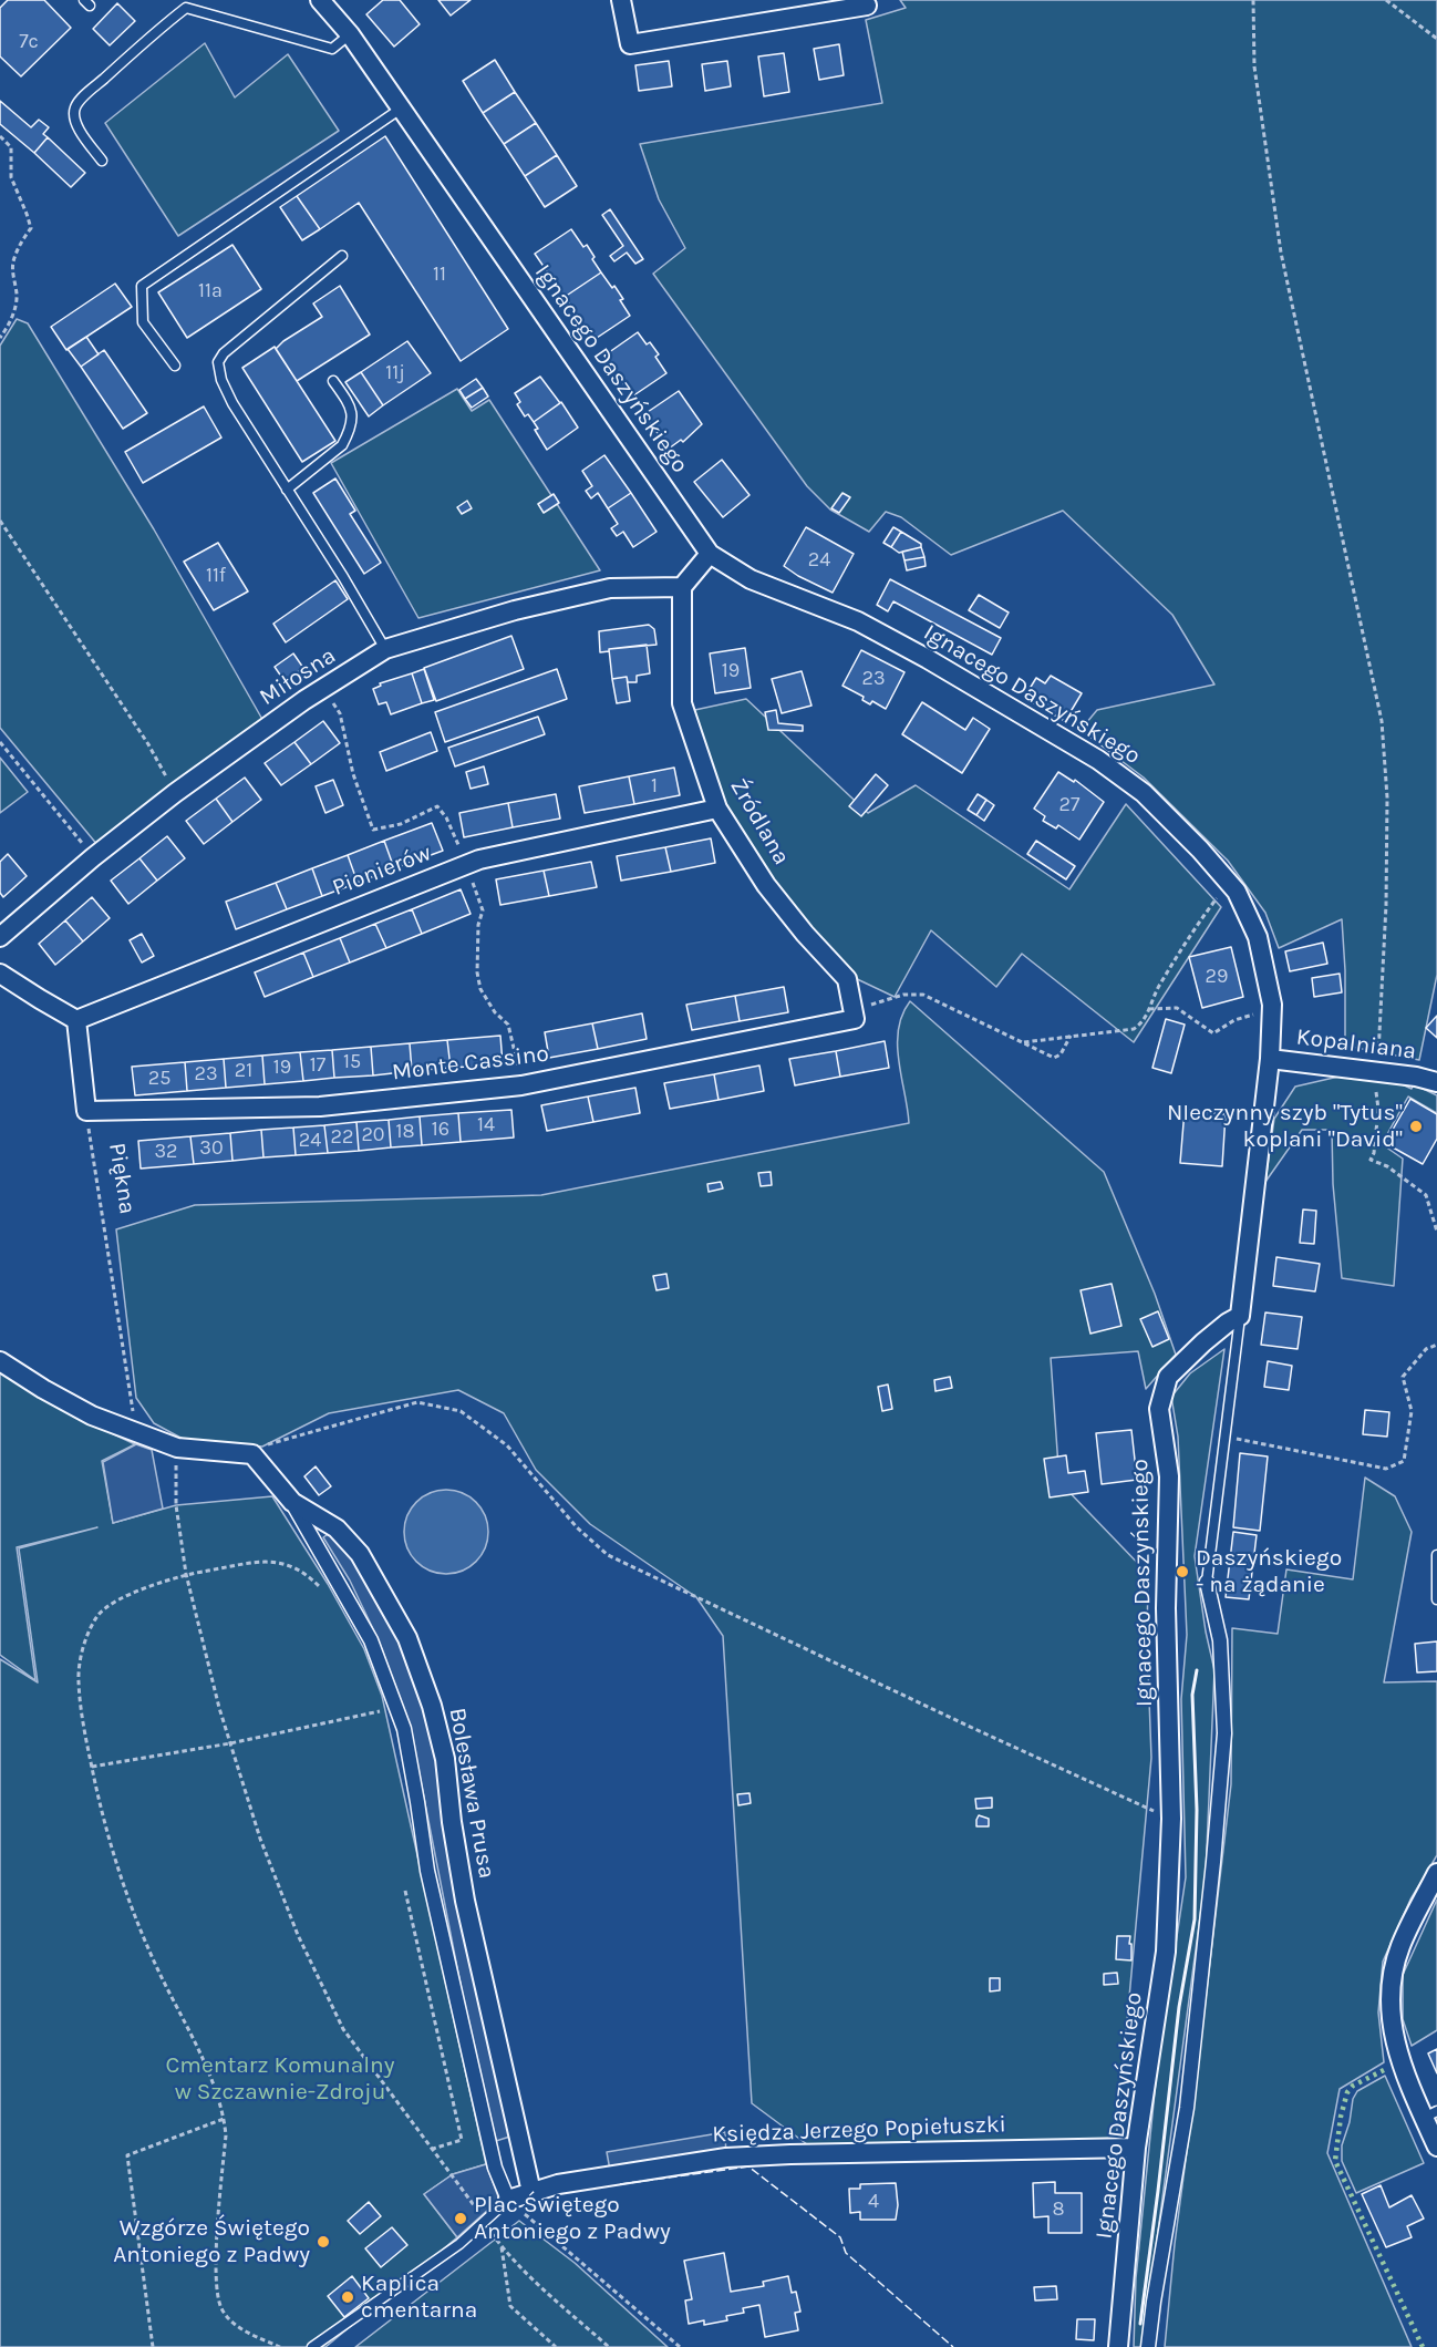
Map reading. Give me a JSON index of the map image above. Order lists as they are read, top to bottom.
{
  "streets": {
    "street": [
      "Ignacego Daszyńskiego",
      "Miłosna",
      "Źródlana",
      "Pionierów",
      "Kopalniana",
      "Monte Cassino",
      "Bolesława Prusa",
      "Księdza Jerzego Popiełuszki"
    ],
    "path": ["Piękna"]
  },
  "crossings": [
    ["Ignacego Daszyńskiego", "Kopalniana"],
    ["Ignacego Daszyńskiego", "Księdza Jerzego Popiełuszki"],
    ["Miłosna", "Źródlana"],
    ["Źródlana", "Pionierów"],
    ["Źródlana", "Monte Cassino"],
    ["Monte Cassino", "Piękna"],
    ["Bolesława Prusa", "Księdza Jerzego Popiełuszki"]
  ],
  "parks": ["Cmentarz Komunalny w Szczawnie-Zdroju"],
  "places": [
    "NIeczynny szyb \"Tytus\" koplani \"David\"",
    "Daszyńskiego - na żądanie",
    "Plac Świętego Antoniego z Padwy",
    "Wzgórze Świętego Antoniego z Padwy",
    "Kaplica cmentarna"
  ],
  "house_numbers": [
    "7c",
    "11",
    "11a",
    "11j",
    "24",
    "11f",
    "19",
    "23",
    "1",
    "27",
    "29",
    "15",
    "17",
    "19",
    "21",
    "23",
    "25",
    "14",
    "16",
    "18",
    "20",
    "22",
    "24",
    "30",
    "32",
    "4",
    "8"
  ]
}
